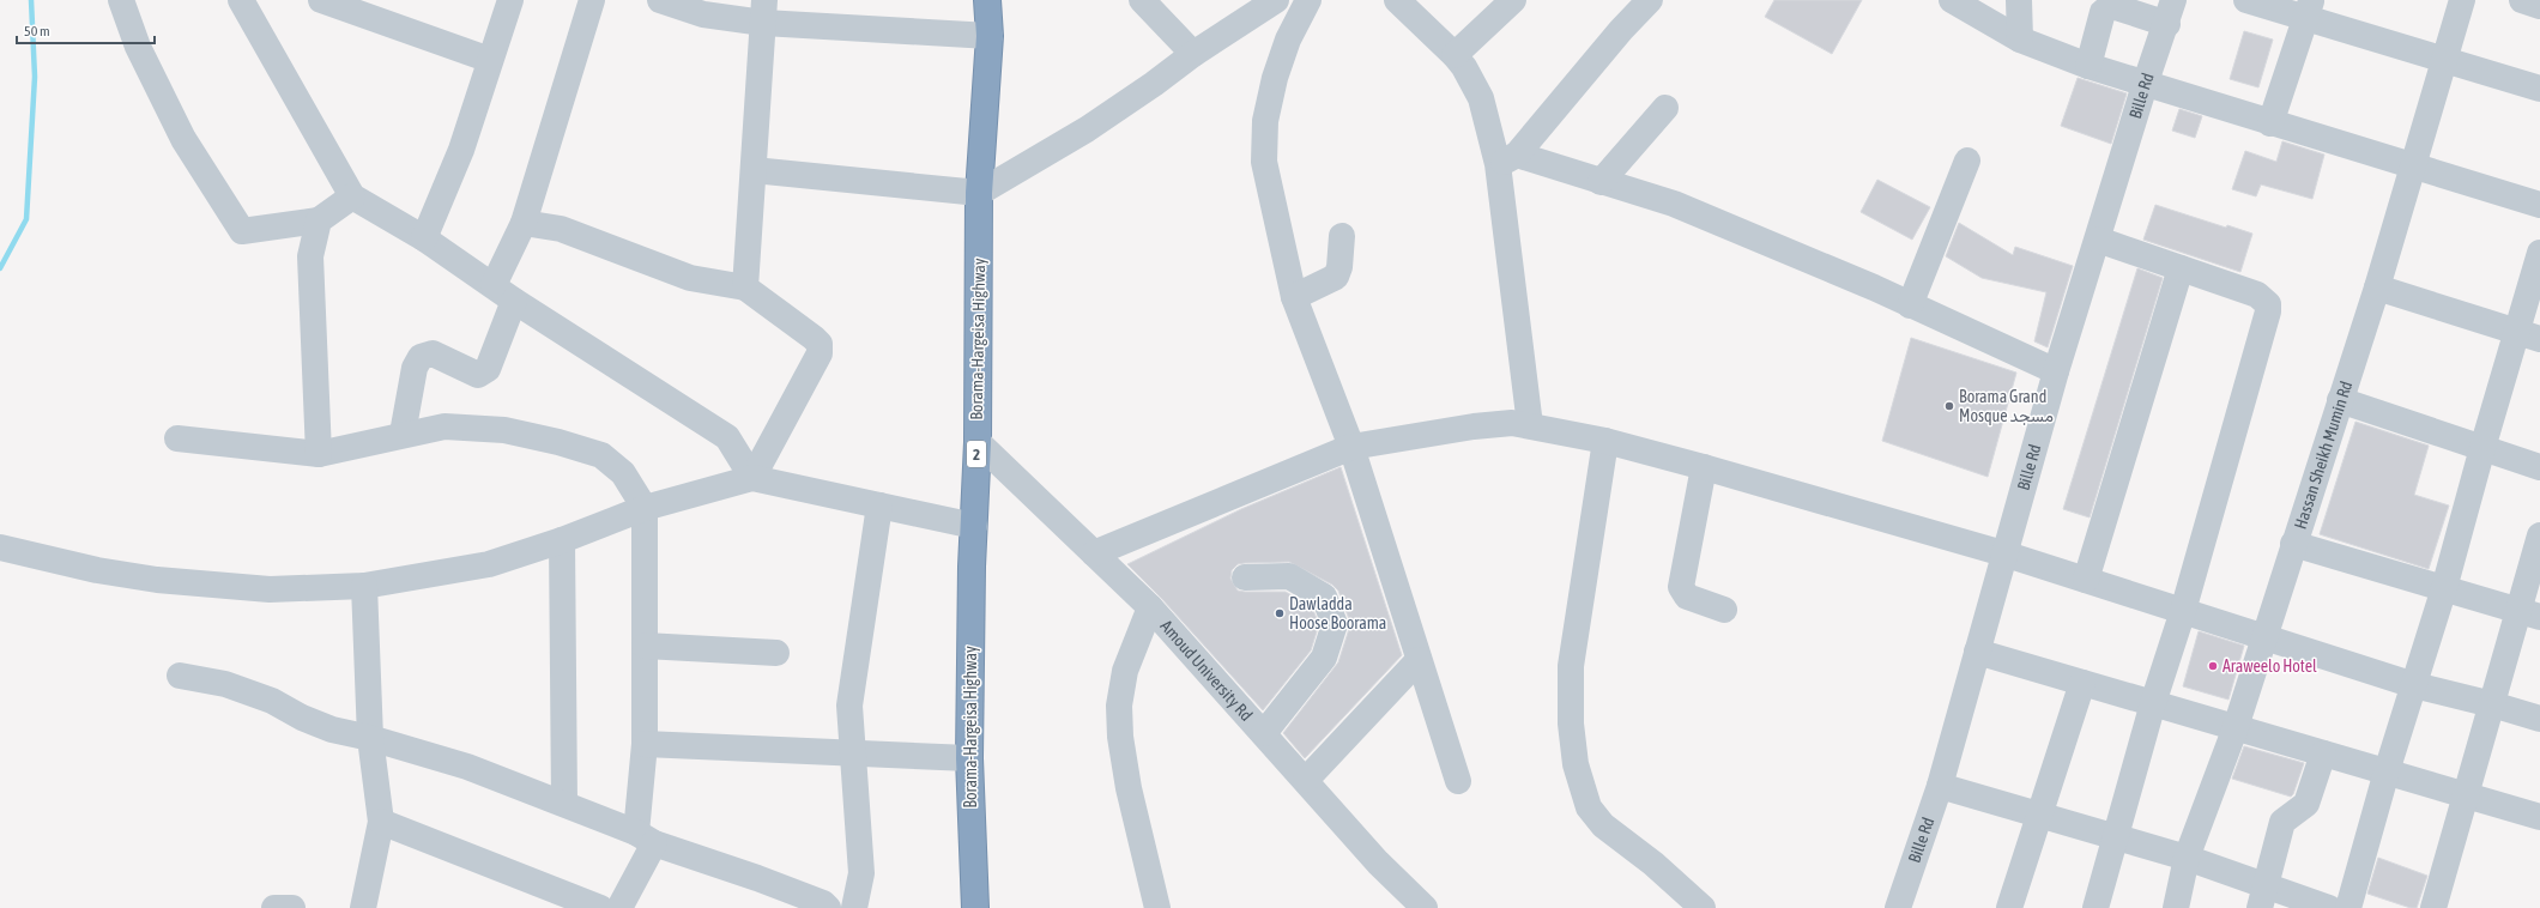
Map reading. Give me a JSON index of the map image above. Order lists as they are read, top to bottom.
{
  "streets": {
    "highway": ["Borama-Hargeisa Highway", "2"],
    "street": ["Bille Rd", "Hassan Sheikh Mumin Rd", "Amoud University Rd"]
  },
  "crossings": [
    ["Borama-Hargeisa Highway", "Amoud University Rd"]
  ],
  "places": ["Borama Grand Mosque مسجد", "Dawladda Hoose Boorama", "Araweelo Hotel"],
  "scale_bar": "50 m"
}
